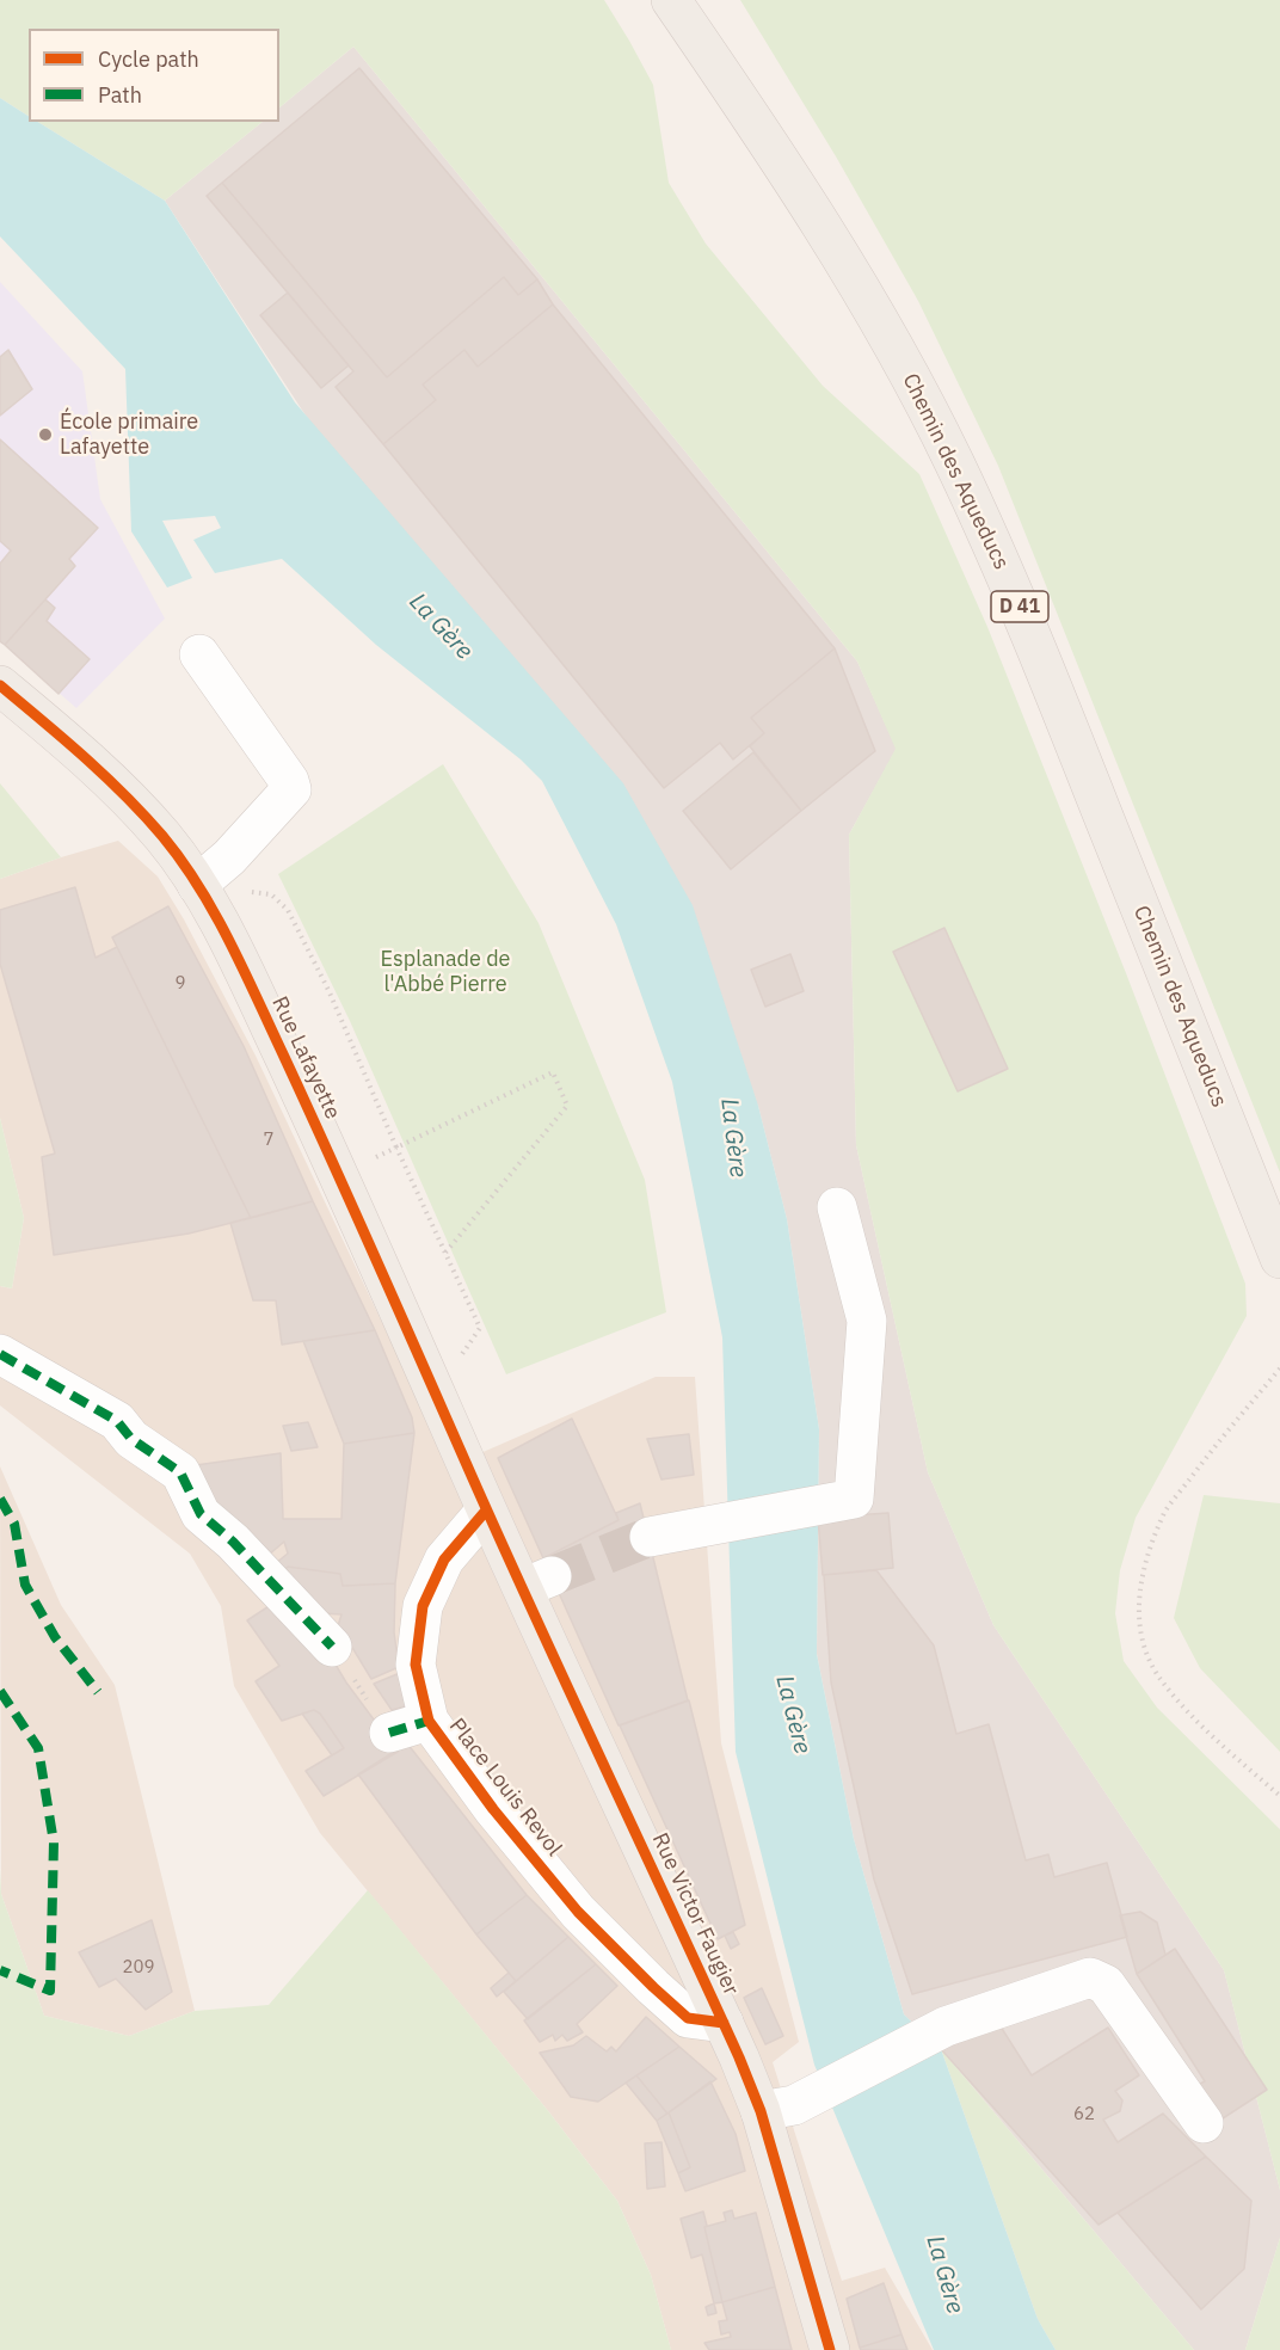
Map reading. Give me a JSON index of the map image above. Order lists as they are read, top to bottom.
{
  "streets": {
    "main road": [
      "Chemin des Aqueducs",
      "D 41",
      "Rue Lafayette",
      "Rue Victor Faugier"
    ],
    "street": ["Place Louis Revol"]
  },
  "crossings": [
    ["Rue Lafayette", "Place Louis Revol"],
    ["Rue Lafayette", "Rue Victor Faugier"],
    ["Place Louis Revol", "Rue Victor Faugier"]
  ],
  "water": ["La Gère"],
  "parks": ["Esplanade de l'Abbé Pierre"],
  "places": ["École primaire Lafayette"],
  "house_numbers": [
    "9",
    "7",
    "209",
    "62"
  ],
  "legend": ["Cycle path", "Path"]
}
